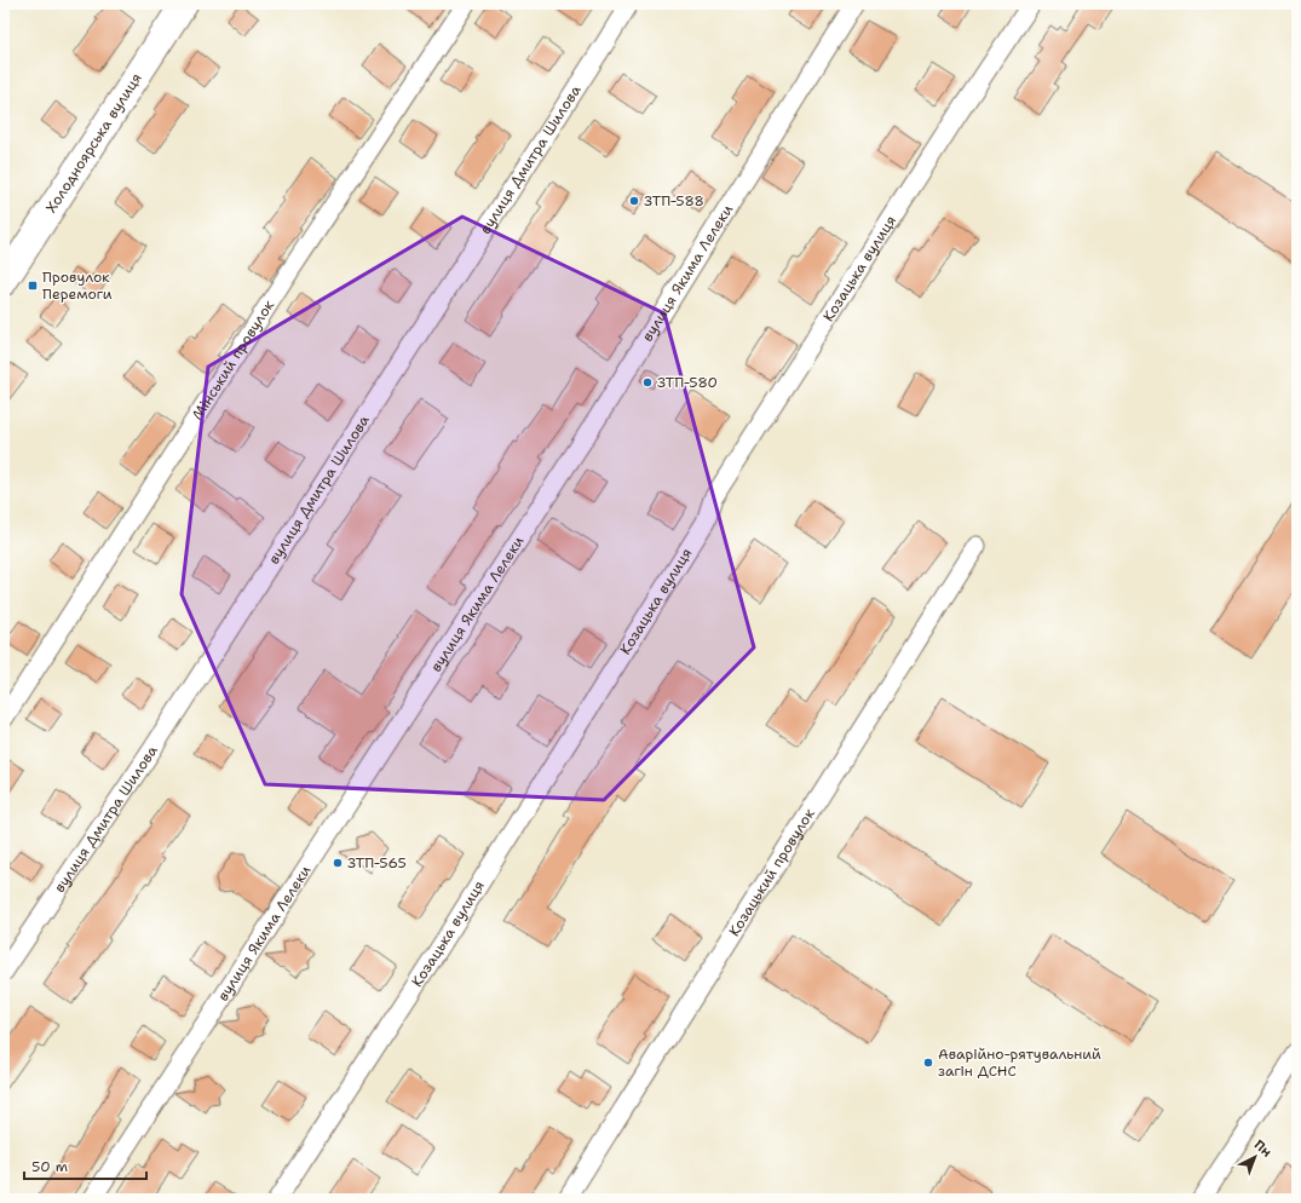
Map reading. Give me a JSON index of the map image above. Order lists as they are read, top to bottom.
{
  "streets": {
    "main road": ["Холодноярська вулиця"],
    "street": [
      "вулиця Дмитра Шилова",
      "Козацька вулиця",
      "вулиця Якима Лелеки",
      "Мінський провулок",
      "Козацький провулок"
    ]
  },
  "places": {
    "other": [
      "ЗТП-588",
      "ЗТП-580",
      "ЗТП-565",
      "Аварійно-рятувальний загін ДСНС"
    ],
    "transit": ["Провулок Перемоги"]
  },
  "scale_bar": "50 m",
  "north": "top right"
}
